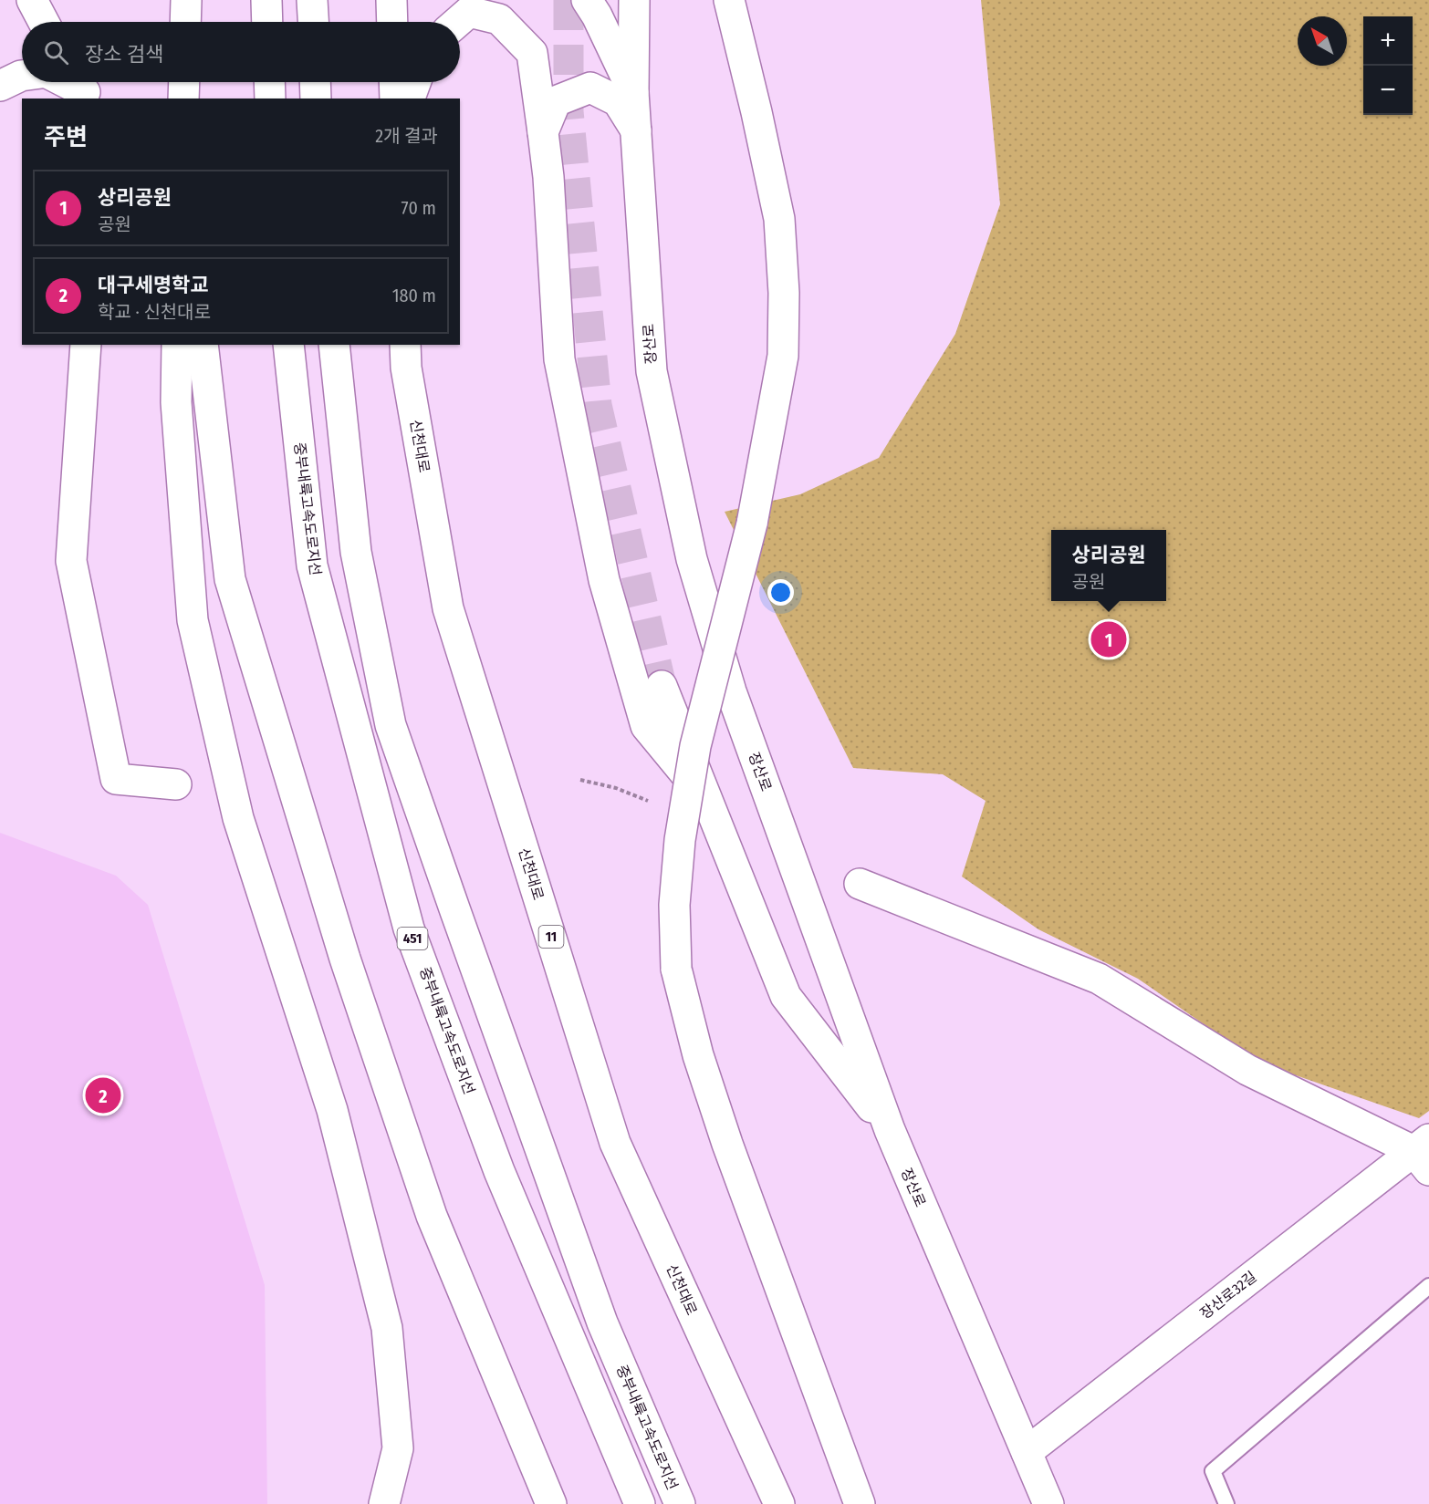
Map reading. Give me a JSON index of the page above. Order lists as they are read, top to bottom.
{
  "streets": {
    "main road": [
      "장산로",
      "신천대로",
      "중부내륙고속도로지선",
      "11",
      "451",
      "장산로32길"
    ]
  },
  "crossings": [
    ["장산로", "장산로32길"]
  ],
  "north": "top left",
  "page": {
    "map_buttons": ["+", "−"],
    "search": "장소 검색",
    "heading": ["주변", "2개 결과"],
    "list": [
      {
        "mark": "1",
        "name": "상리공원",
        "note": "공원",
        "value": "70 m"
      },
      {
        "mark": "2",
        "name": "대구세명학교",
        "note": "학교 · 신천대로",
        "value": "180 m"
      }
    ],
    "popup": ["상리공원", "공원"],
    "pins": ["1", "2"]
  }
}
